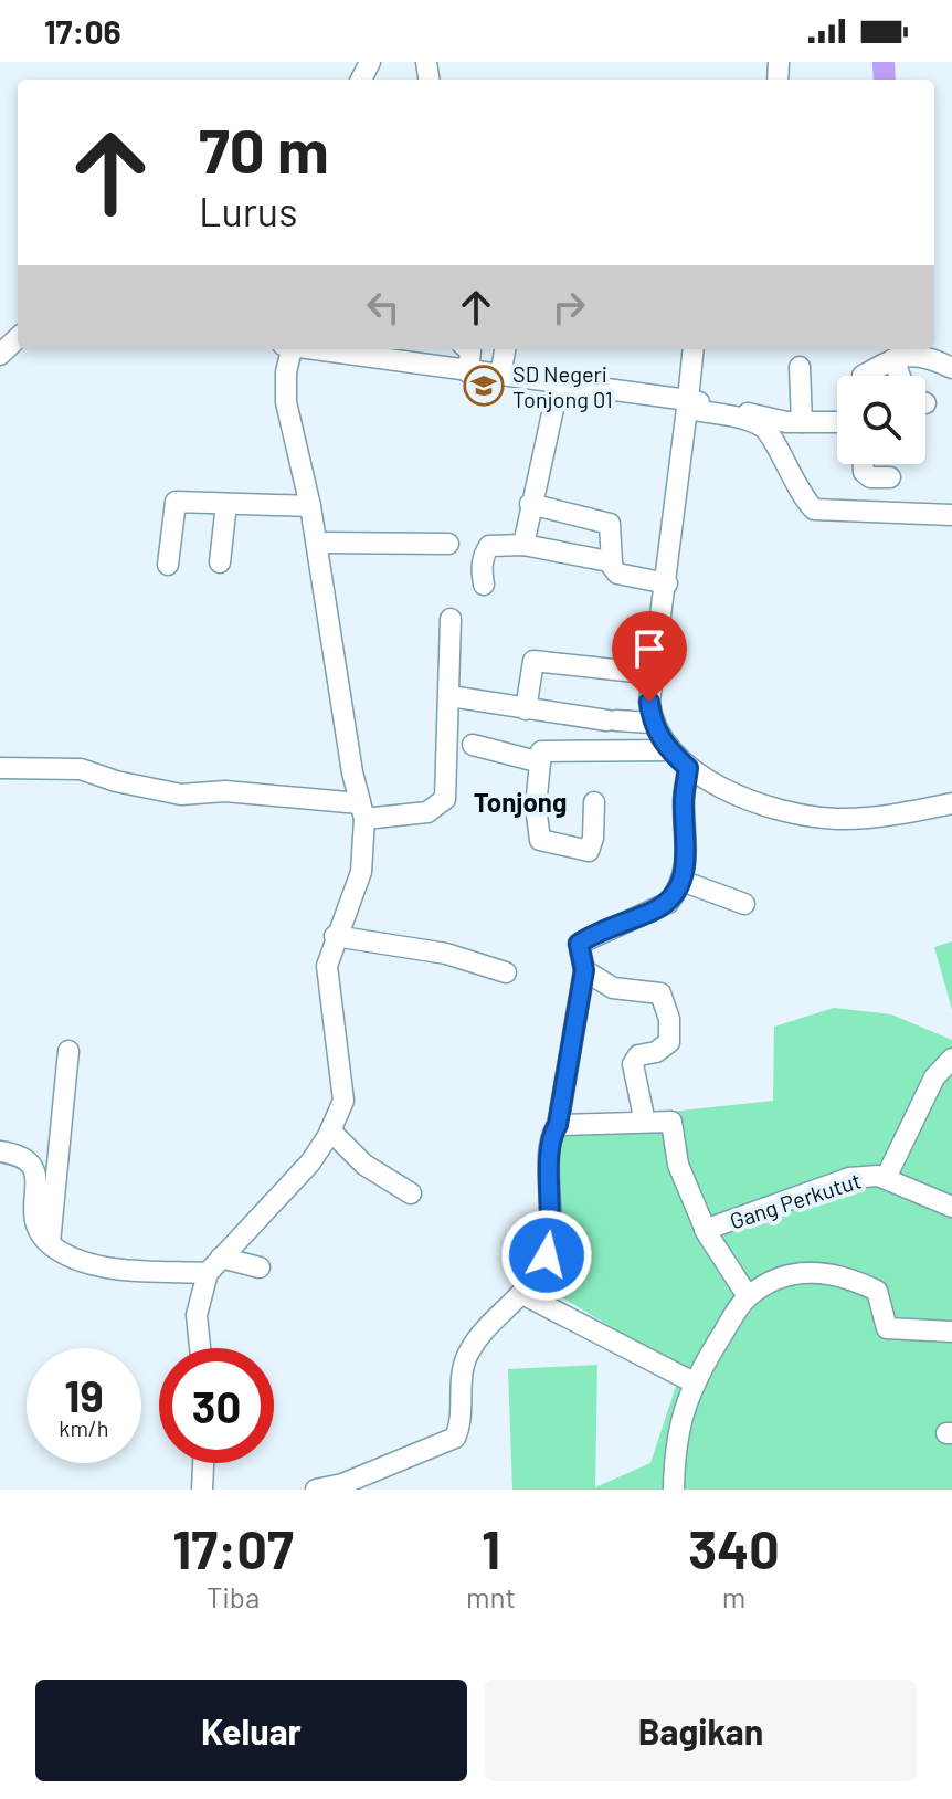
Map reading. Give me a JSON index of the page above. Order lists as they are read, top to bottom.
{
  "streets": {
    "street": ["Gang Perkutut"]
  },
  "districts": ["Tonjong"],
  "places": {
    "school or university": ["SD Negeri Tonjong 01"]
  },
  "page": {
    "status": "17:06",
    "turn": ["70 m", "Lurus"],
    "speed": "19 km/h",
    "limit": "30",
    "eta": [
      "17:07",
      "Tiba",
      "1",
      "mnt",
      "340",
      "m"
    ],
    "buttons": ["Keluar", "Bagikan"]
  }
}
